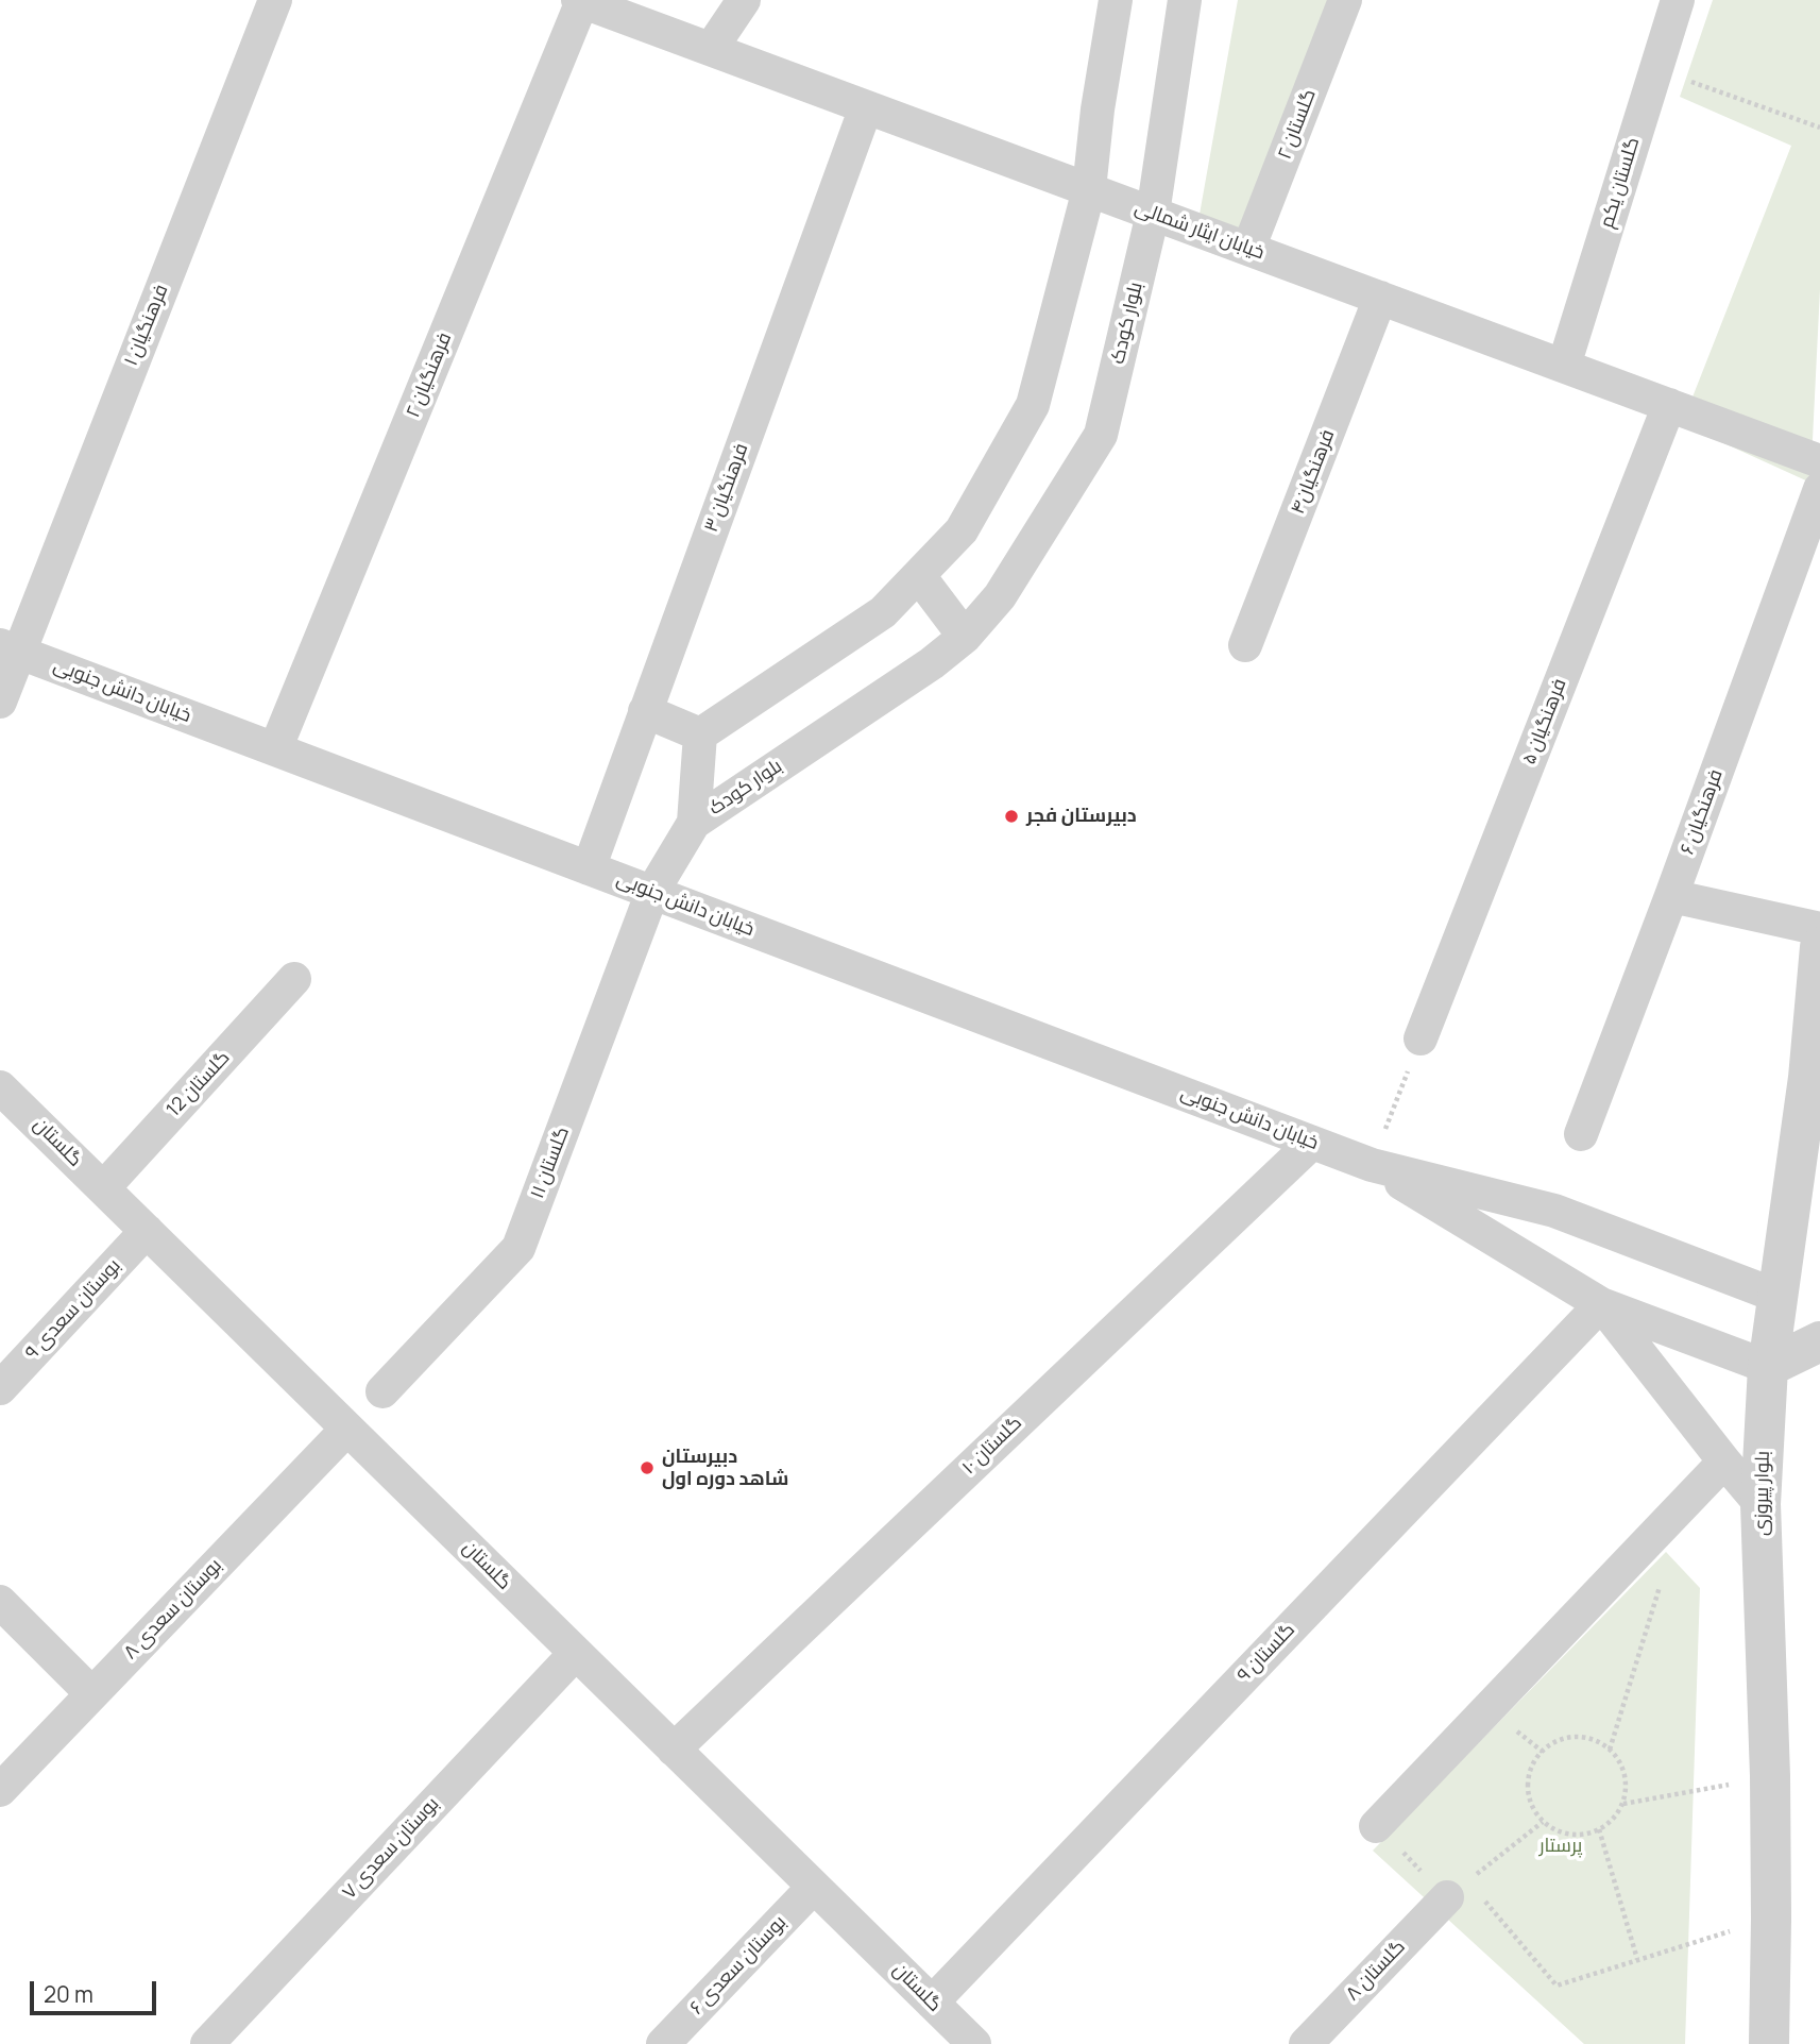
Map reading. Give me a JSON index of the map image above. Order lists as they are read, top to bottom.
{
  "streets": {
    "street": [
      "گلستان ۲",
      "گلستان یکم",
      "خیابان ایثار شمالی",
      "بلوار کودک",
      "فرهنگیان ۱",
      "فرهنگیان ۲",
      "فرهنگیان۴",
      "فرهنگیان ۳",
      "خیابان دانش جنوبی",
      "فرهنگیان ۵",
      "فرهنگیان ۶",
      "گلستان 12",
      "گلستان",
      "گلستان ۱۱",
      "بوستان سعدی ۹",
      "گلستان ۱۰",
      "بلوار پیروزی",
      "بوستان سعدی ۸",
      "گلستان ۹",
      "بوستان سعدی ۷",
      "بوستان سعدی ۶",
      "گلستان ۸"
    ]
  },
  "crossings": [
    ["گلستان ۲", "خیابان ایثار شمالی"],
    ["گلستان یکم", "خیابان ایثار شمالی"],
    ["خیابان ایثار شمالی", "بلوار کودک"],
    ["خیابان ایثار شمالی", "فرهنگیان ۲"],
    ["خیابان ایثار شمالی", "فرهنگیان۴"],
    ["خیابان ایثار شمالی", "فرهنگیان ۳"],
    ["خیابان ایثار شمالی", "فرهنگیان ۵"],
    ["بلوار کودک", "گلستان ۱۱"],
    ["فرهنگیان ۱", "خیابان دانش جنوبی"],
    ["فرهنگیان ۲", "خیابان دانش جنوبی"],
    ["فرهنگیان ۳", "خیابان دانش جنوبی"],
    ["خیابان دانش جنوبی", "گلستان ۱۱"],
    ["خیابان دانش جنوبی", "گلستان ۱۰"],
    ["خیابان دانش جنوبی", "بلوار پیروزی"],
    ["خیابان دانش جنوبی", "گلستان ۹"],
    ["گلستان 12", "گلستان"],
    ["گلستان", "بوستان سعدی ۹"],
    ["گلستان", "گلستان ۱۰"],
    ["گلستان", "بوستان سعدی ۸"],
    ["گلستان", "گلستان ۹"],
    ["گلستان", "بوستان سعدی ۷"],
    ["گلستان", "بوستان سعدی ۶"]
  ],
  "parks": ["پرستار"],
  "places": ["دبیرستان فجر", "دبیرستان شاهد دوره اول"],
  "scale_bar": "20 m"
}
